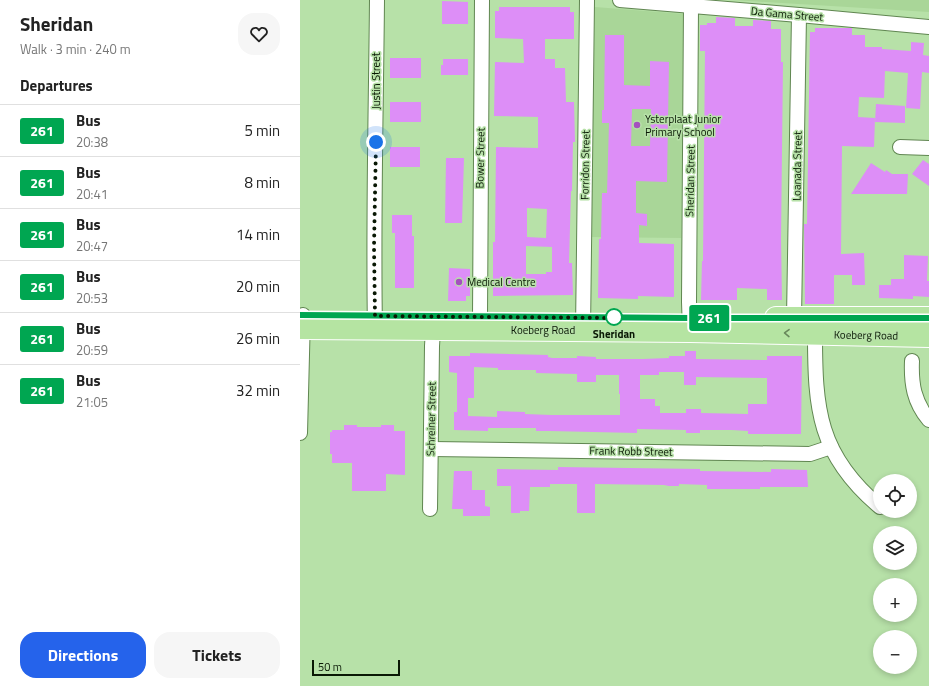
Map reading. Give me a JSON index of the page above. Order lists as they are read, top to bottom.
{
  "streets": {
    "main road": ["Koeberg Road"],
    "street": [
      "Da Gama Street",
      "Justin Street",
      "Bower Street",
      "Forridon Street",
      "Loanada Street",
      "Sheridan Street",
      "Schreiner Street",
      "Frank Robb Street"
    ]
  },
  "crossings": [
    ["Da Gama Street", "Loanada Street"],
    ["Da Gama Street", "Sheridan Street"],
    ["Justin Street", "Koeberg Road"],
    ["Bower Street", "Koeberg Road"],
    ["Forridon Street", "Koeberg Road"],
    ["Loanada Street", "Koeberg Road"],
    ["Sheridan Street", "Koeberg Road"],
    ["Koeberg Road", "Schreiner Street"],
    ["Schreiner Street", "Frank Robb Street"]
  ],
  "places": ["Ysterplaat Junior Primary School", "Medical Centre", "Sheridan"],
  "lines": ["bus line 261"],
  "scale_bar": "50 m",
  "page": {
    "heading": [
      ["Sheridan", "Walk · 3 min · 240 m"],
      "Departures"
    ],
    "on_map": "261",
    "list": [
      {
        "mark": "261",
        "name": "Bus",
        "note": "20:38",
        "value": "5 min"
      },
      {
        "mark": "261",
        "name": "Bus",
        "note": "20:41",
        "value": "8 min"
      },
      {
        "mark": "261",
        "name": "Bus",
        "note": "20:47",
        "value": "14 min"
      },
      {
        "mark": "261",
        "name": "Bus",
        "note": "20:53",
        "value": "20 min"
      },
      {
        "mark": "261",
        "name": "Bus",
        "note": "20:59",
        "value": "26 min"
      },
      {
        "mark": "261",
        "name": "Bus",
        "note": "21:05",
        "value": "32 min"
      }
    ],
    "map_buttons": ["+", "−"],
    "buttons": ["Directions", "Tickets"],
    "scale": "50 m"
  }
}
